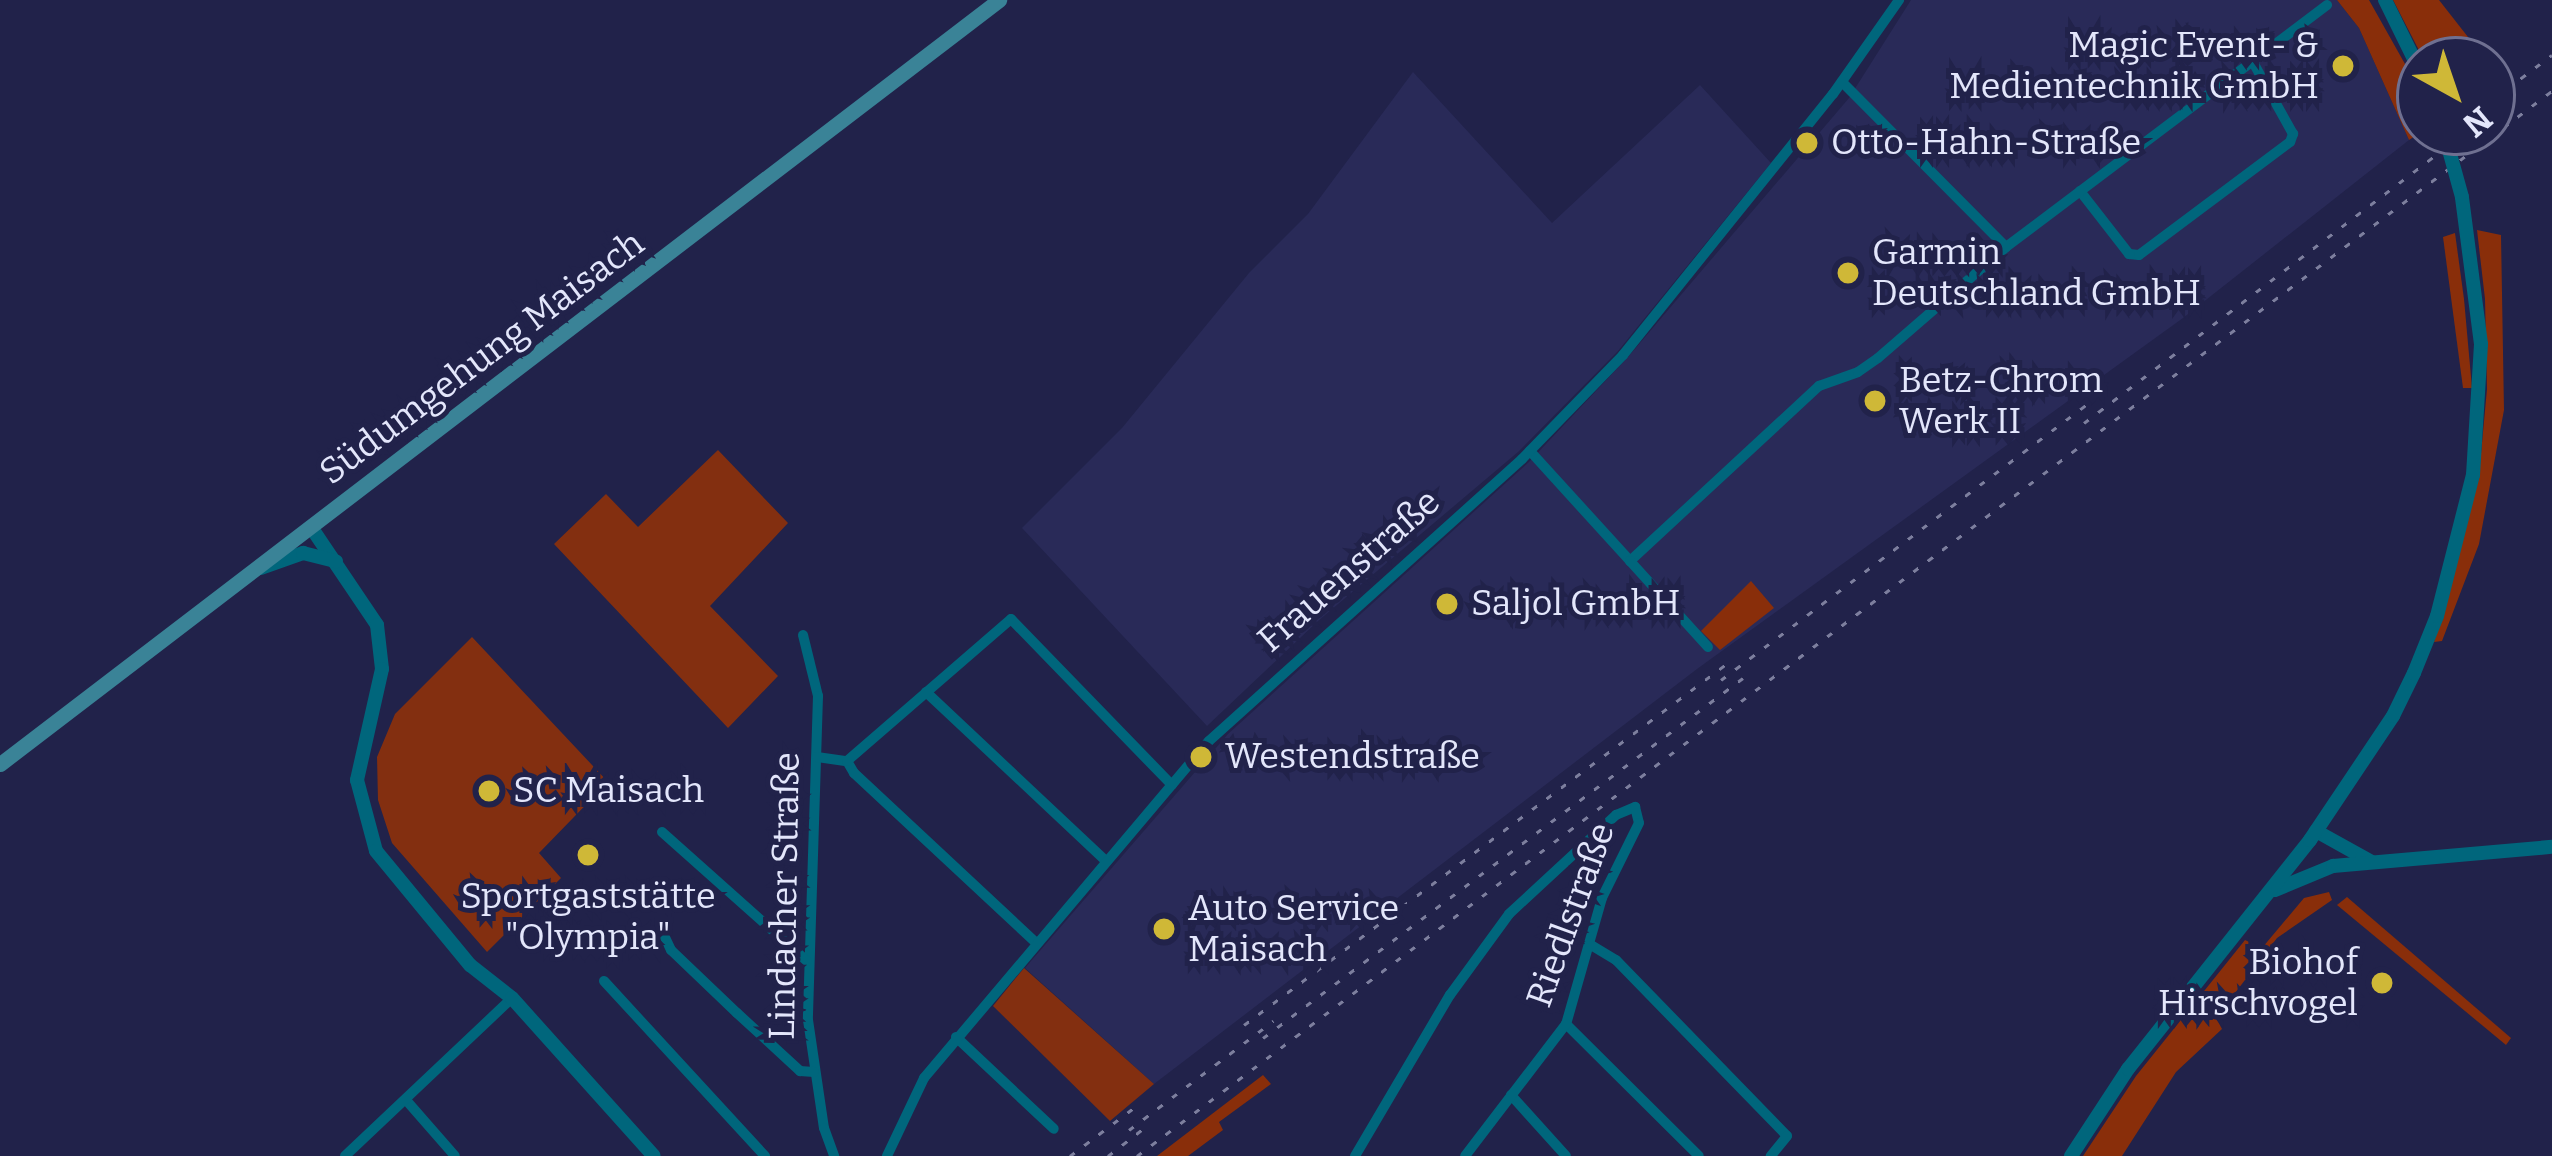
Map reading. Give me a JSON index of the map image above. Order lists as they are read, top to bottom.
{
  "streets": {
    "main road": ["Südumgehung Maisach"],
    "street": ["Frauenstraße", "Lindacher Straße", "Riedlstraße"]
  },
  "places": [
    "Magic Event- & Medientechnik GmbH",
    "Otto-Hahn-Straße",
    "Garmin Deutschland GmbH",
    "Betz-Chrom Werk II",
    "Saljol GmbH",
    "Westendstraße",
    "SC Maisach",
    "Sportgaststätte \"Olympia\"",
    "Auto Service Maisach",
    "Biohof Hirschvogel"
  ],
  "north": "bottom right"
}
